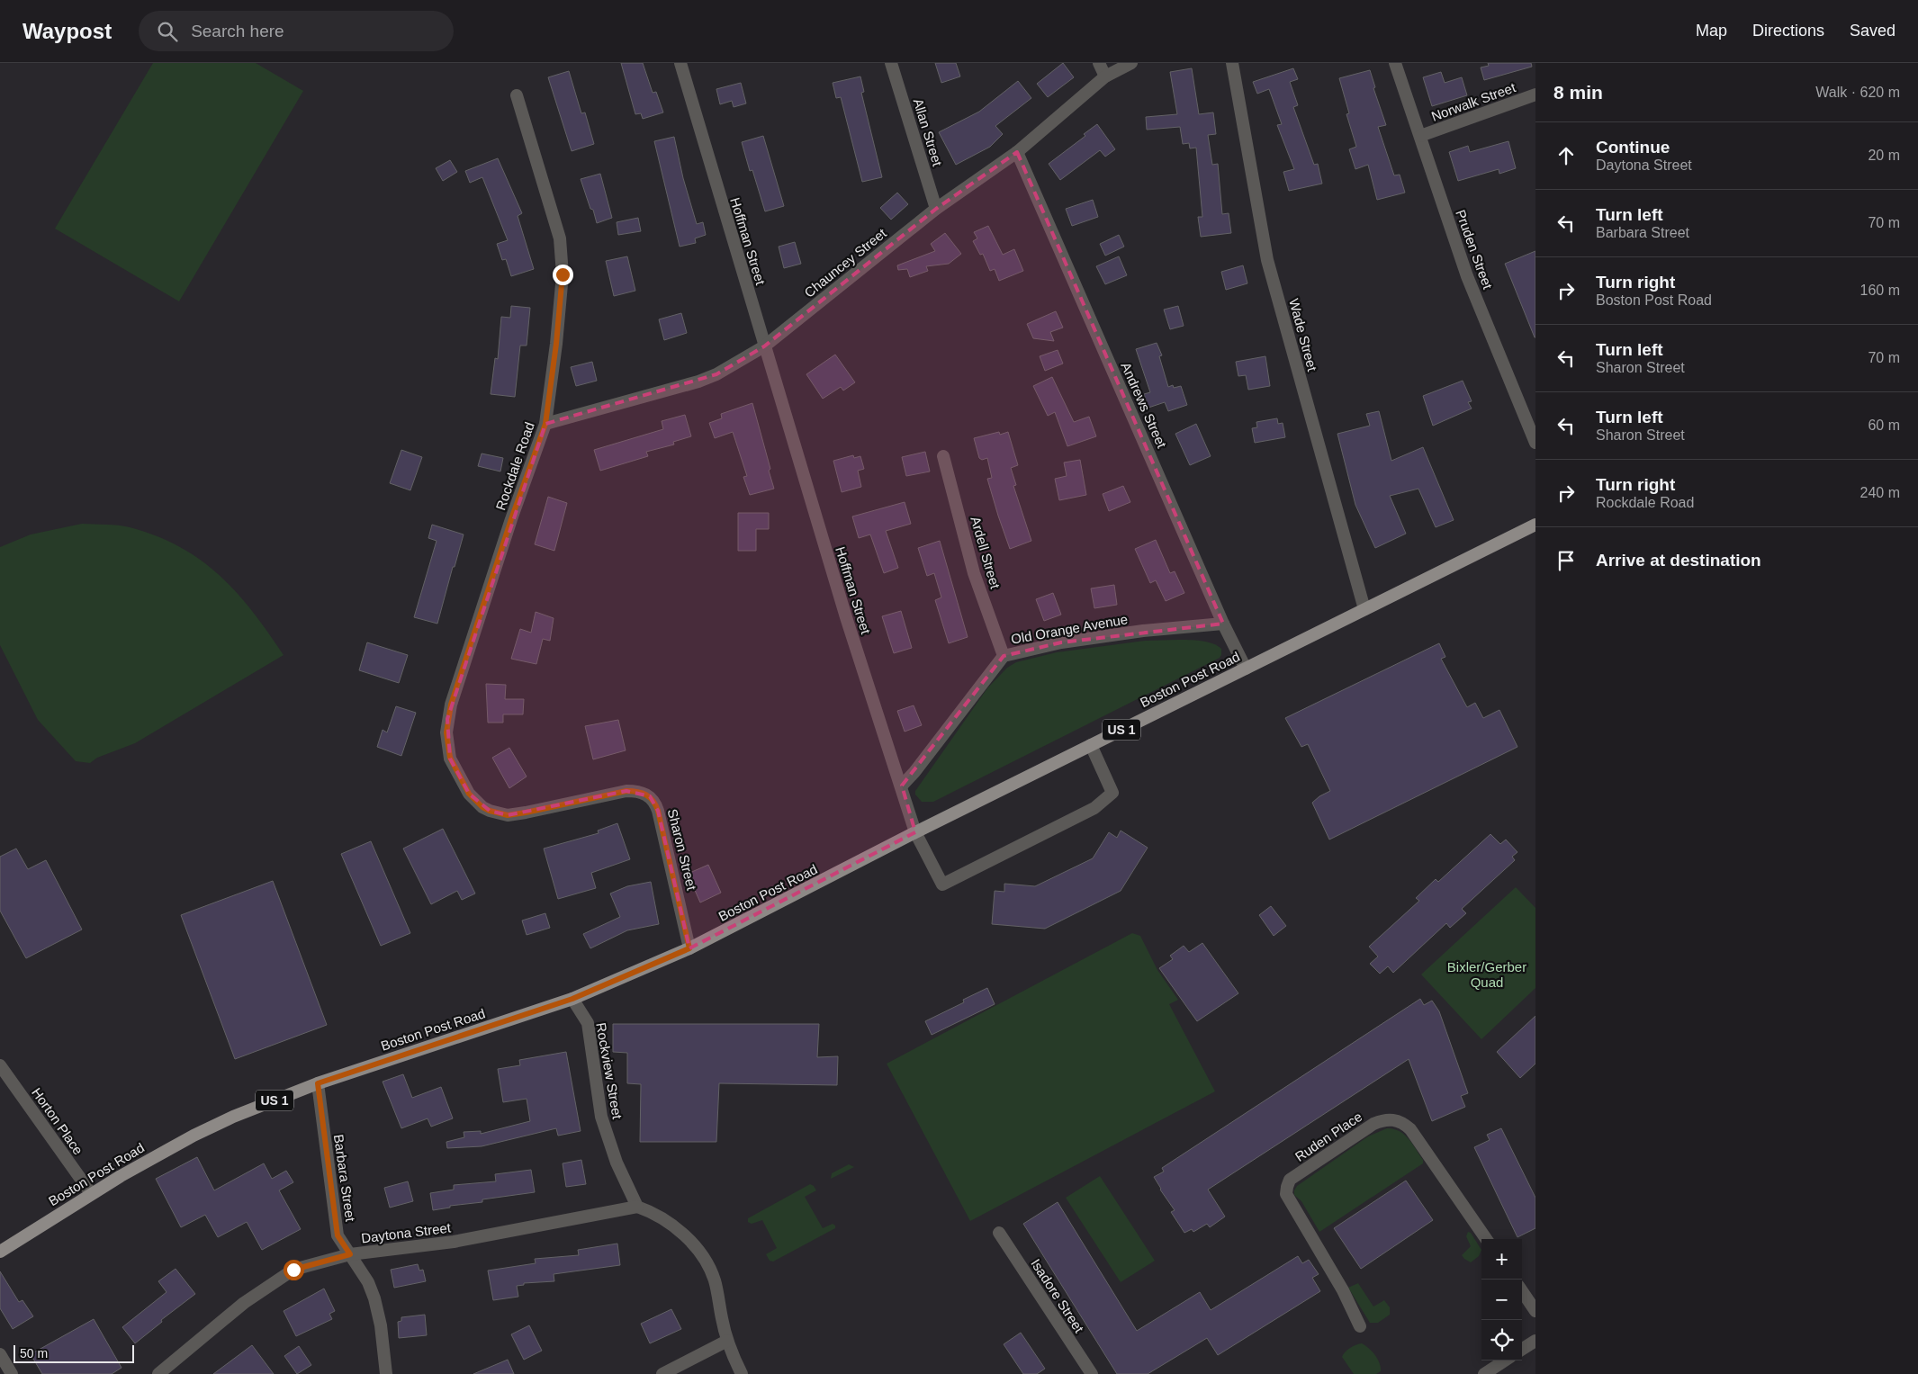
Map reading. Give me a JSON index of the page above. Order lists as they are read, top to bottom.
{
  "streets": {
    "main road": ["Boston Post Road", "US 1"],
    "street": [
      "Norwalk Street",
      "Allan Street",
      "Hoffman Street",
      "Pruden Street",
      "Chauncey Street",
      "Wade Street",
      "Andrews Street",
      "Rockdale Road",
      "Ardell Street",
      "Old Orange Avenue",
      "Sharon Street",
      "Rockview Street",
      "Horton Place",
      "Ruden Place",
      "Barbara Street",
      "Daytona Street",
      "Isadore Street"
    ]
  },
  "crossings": [
    ["Norwalk Street", "Pruden Street"],
    ["Allan Street", "Chauncey Street"],
    ["Hoffman Street", "Chauncey Street"],
    ["Hoffman Street", "Old Orange Avenue"],
    ["Hoffman Street", "Boston Post Road"],
    ["Chauncey Street", "Andrews Street"],
    ["Chauncey Street", "Rockdale Road"],
    ["Wade Street", "Boston Post Road"],
    ["Andrews Street", "Old Orange Avenue"],
    ["Andrews Street", "Boston Post Road"],
    ["Rockdale Road", "Sharon Street"],
    ["Ardell Street", "Old Orange Avenue"],
    ["Boston Post Road", "Sharon Street"],
    ["Boston Post Road", "Rockview Street"],
    ["Boston Post Road", "Horton Place"],
    ["Boston Post Road", "Barbara Street"],
    ["Rockview Street", "Daytona Street"],
    ["Barbara Street", "Daytona Street"]
  ],
  "parks": ["Bixler/Gerber Quad"],
  "scale_bar": "50 m",
  "page": {
    "header": "Waypost",
    "search": "Search here",
    "nav": ["Map", "Directions", "Saved"],
    "heading": ["8 min", "Walk · 620 m"],
    "list": [
      ["Continue", "Daytona Street", "20 m"],
      ["Turn left", "Barbara Street", "70 m"],
      ["Turn right", "Boston Post Road", "160 m"],
      ["Turn left", "Sharon Street", "70 m"],
      ["Turn left", "Sharon Street", "60 m"],
      ["Turn right", "Rockdale Road", "240 m"],
      "Arrive at destination"
    ],
    "map_buttons": ["+", "−"],
    "scale": "50 m"
  }
}
